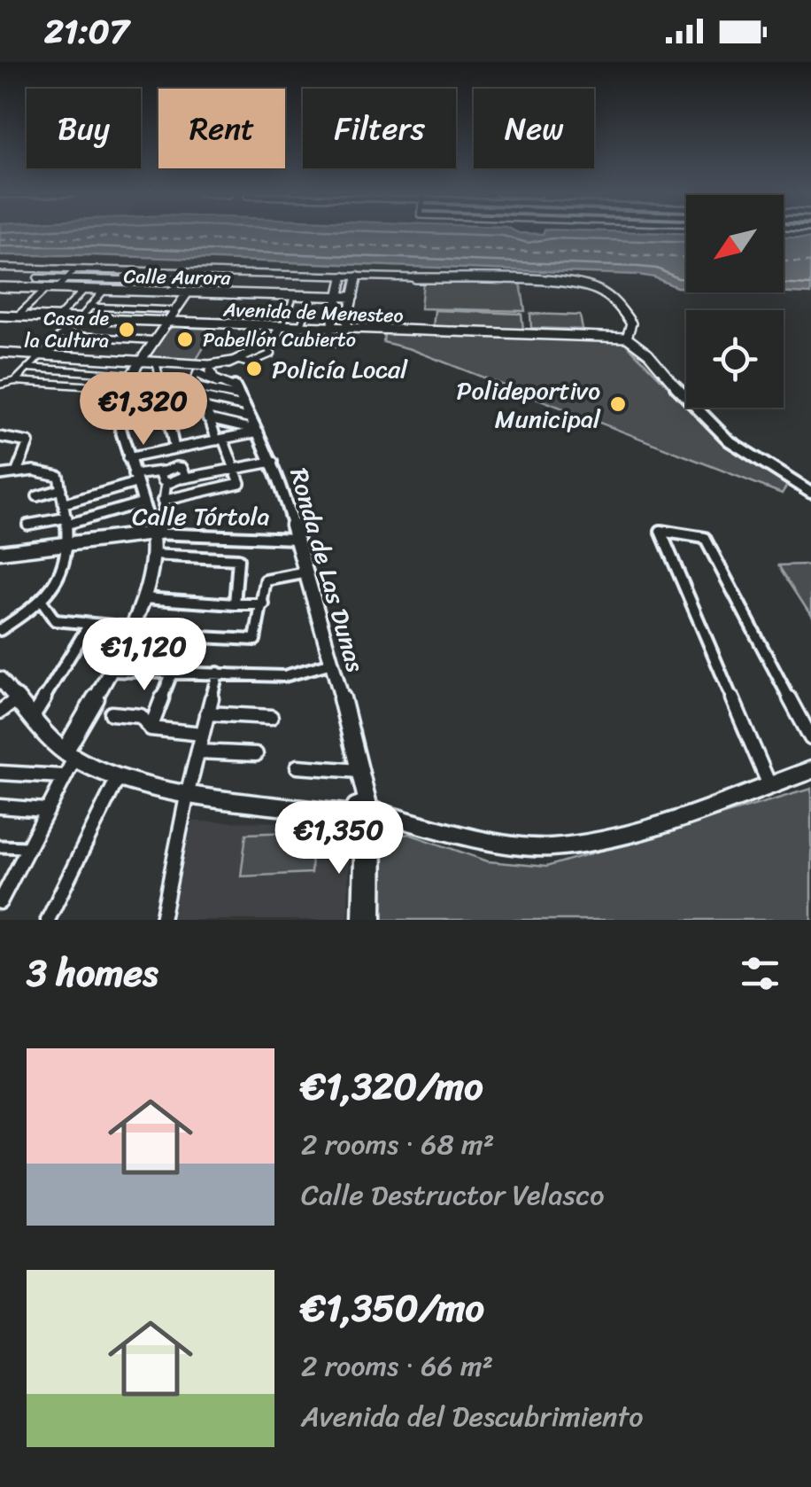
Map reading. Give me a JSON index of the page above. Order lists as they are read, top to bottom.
{
  "streets": {
    "street": [
      "Calle Aurora",
      "Avenida de Menesteo",
      "Calle Tórtola",
      "Ronda de Las Dunas"
    ]
  },
  "crossings": [
    ["Calle Tórtola", "Ronda de Las Dunas"]
  ],
  "places": [
    "Casa de la Cultura",
    "Pabellón Cubierto",
    "Policía Local",
    "Polideportivo Municipal"
  ],
  "north": "bottom left",
  "page": {
    "status": "21:07",
    "chip": [
      "Buy",
      "Rent",
      "Filters",
      "New"
    ],
    "price": ["€1,320", "€1,120", "€1,350"],
    "heading": "3 homes",
    "list": [
      {
        "name": "€1,320/mo",
        "note": "2 rooms · 68 m² · Calle Destructor Velasco"
      },
      {
        "name": "€1,350/mo",
        "note": "2 rooms · 66 m² · Avenida del Descubrimiento"
      }
    ]
  }
}
